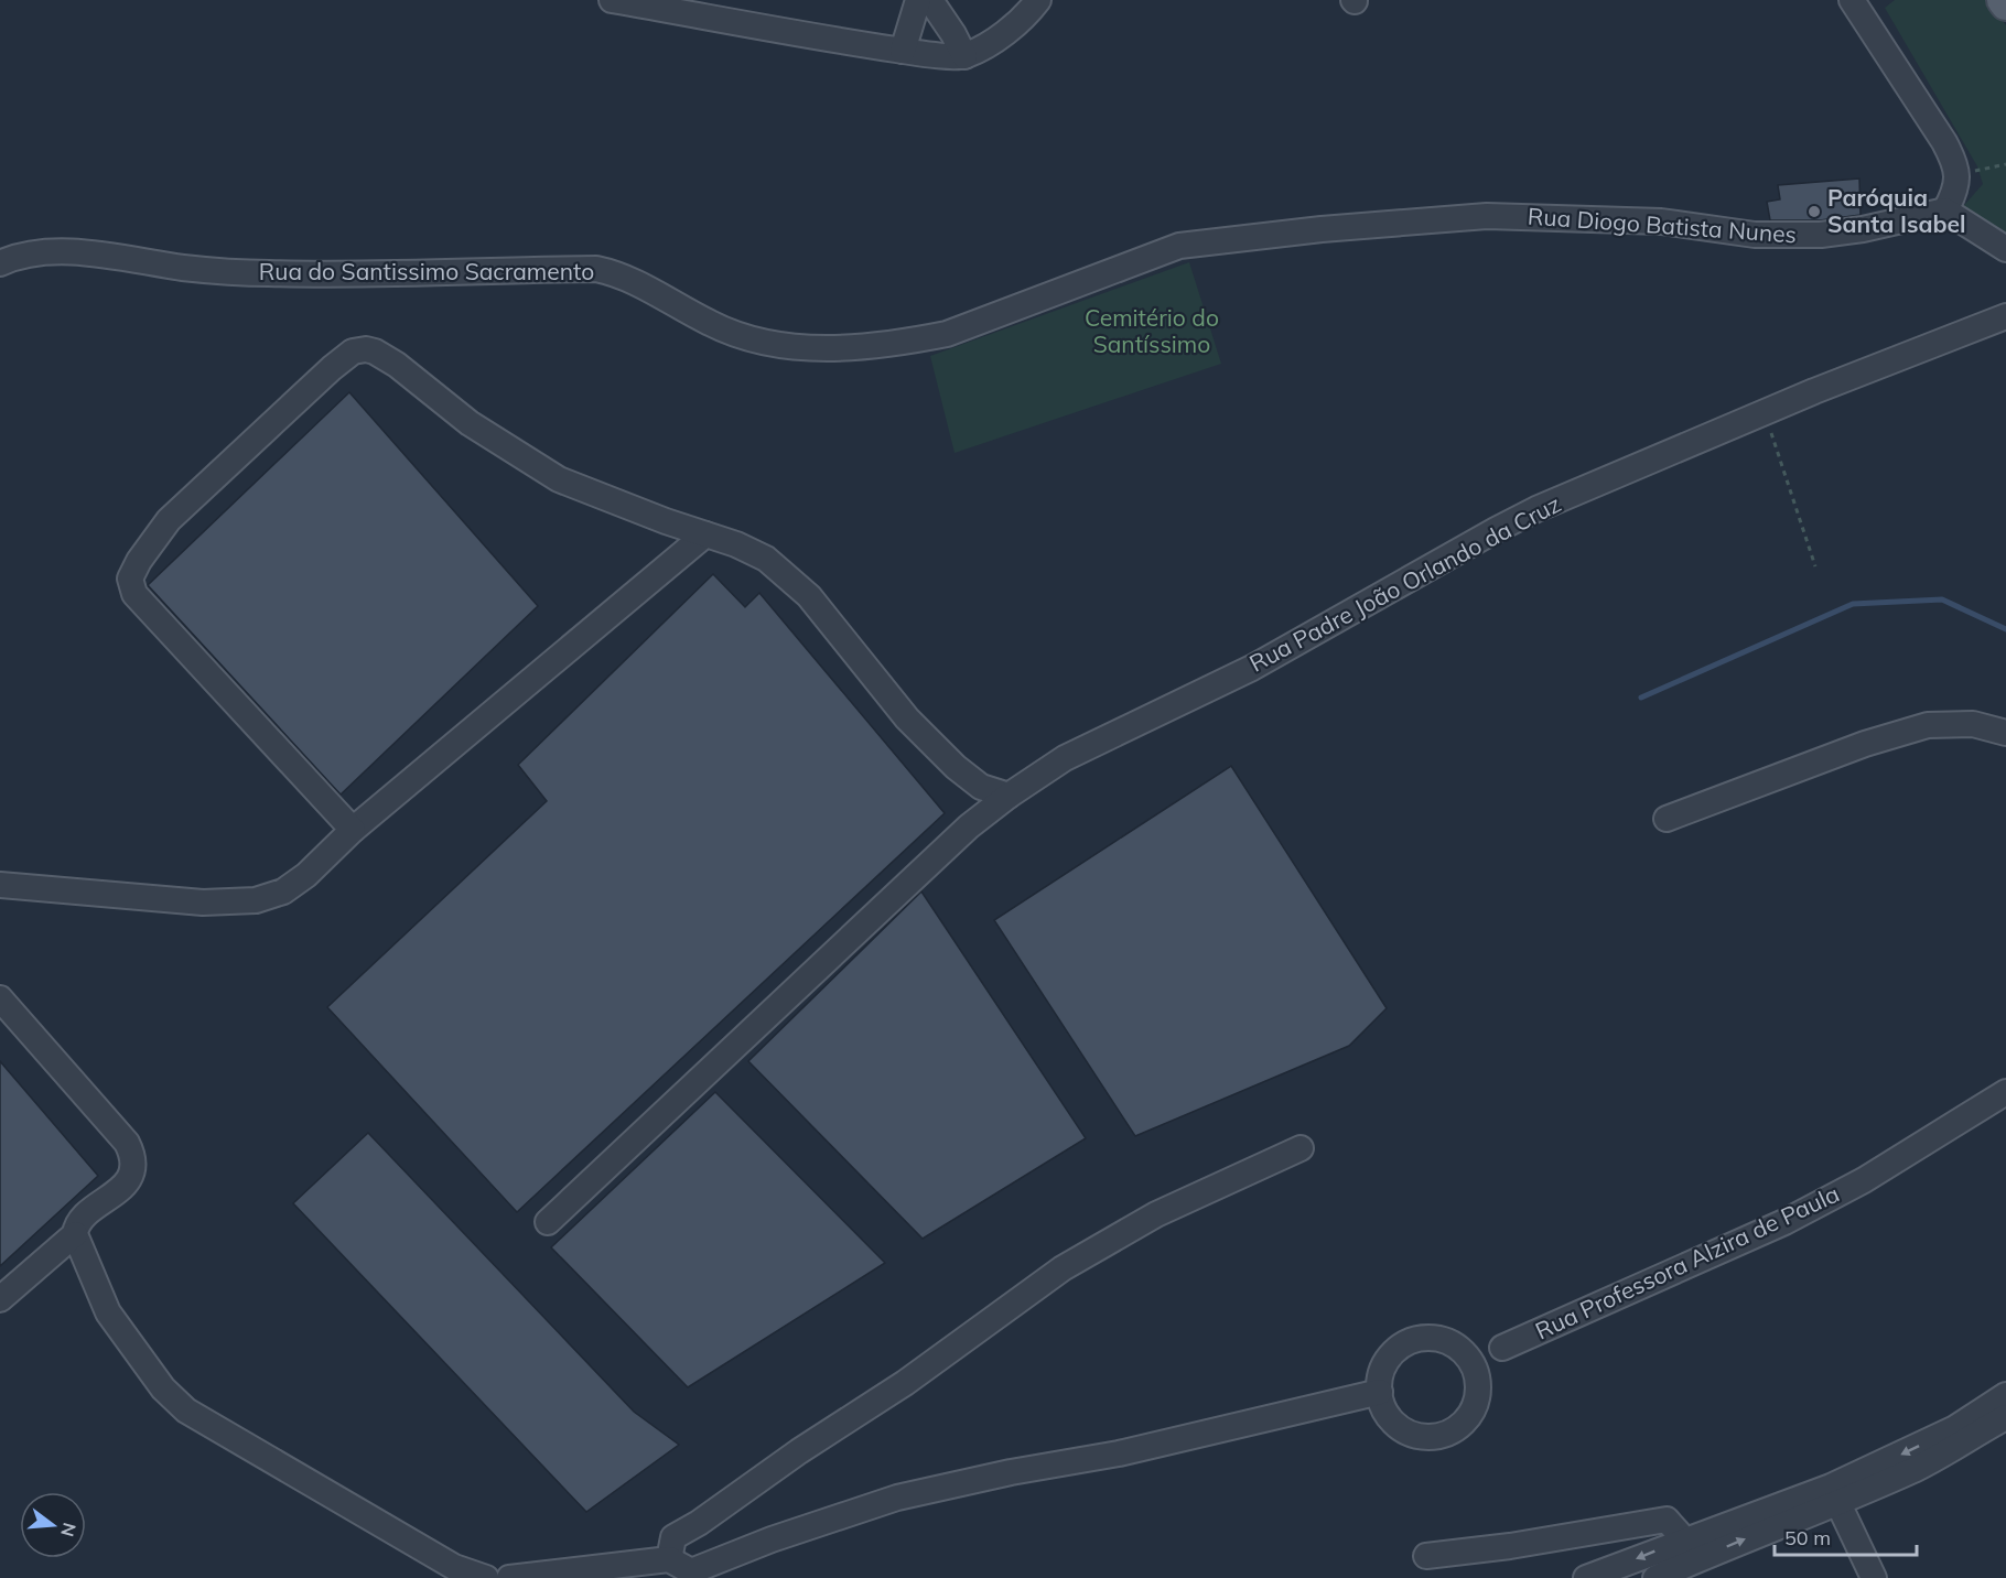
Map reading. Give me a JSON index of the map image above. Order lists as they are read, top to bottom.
{
  "streets": {
    "street": [
      "Rua Diogo Batista Nunes",
      "Rua do Santissimo Sacramento",
      "Rua Padre João Orlando da Cruz",
      "Rua Professora Alzira de Paula"
    ]
  },
  "crossings": [
    ["Rua Diogo Batista Nunes", "Rua do Santissimo Sacramento"]
  ],
  "parks": ["Cemitério do Santíssimo"],
  "places": ["Paróquia Santa Isabel"],
  "scale_bar": "50 m",
  "north": "right"
}
